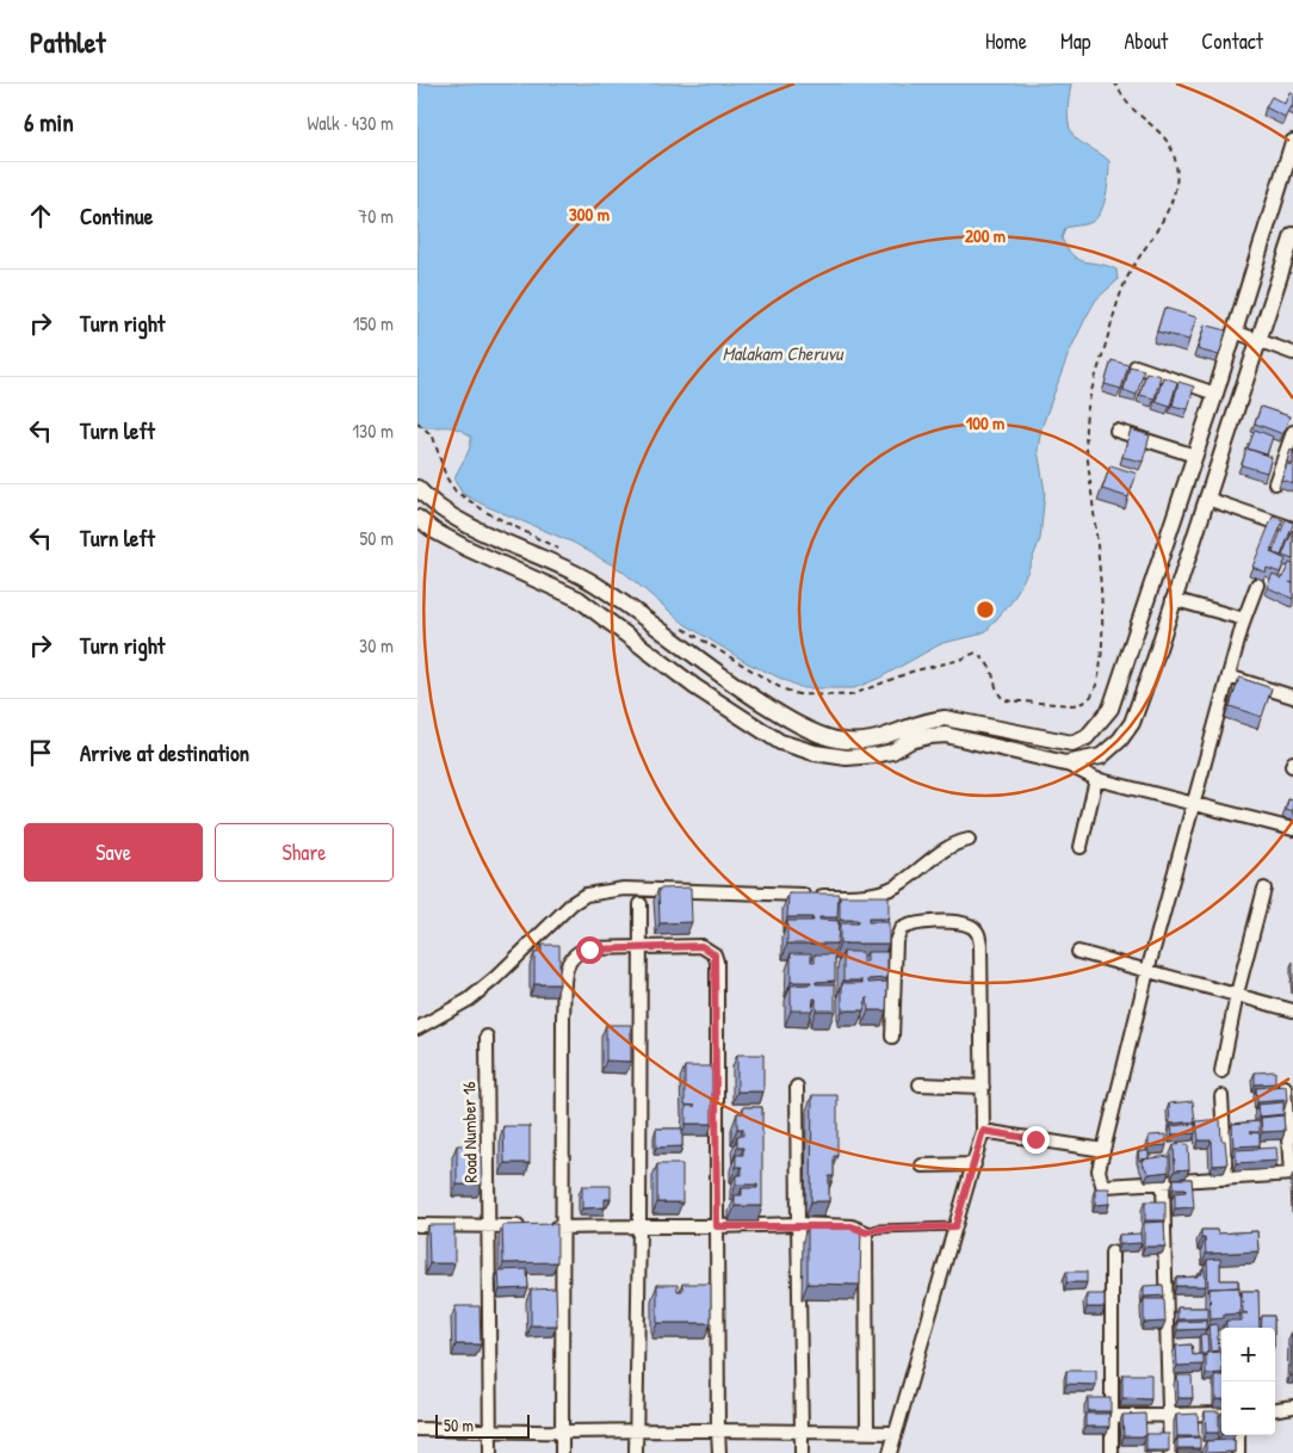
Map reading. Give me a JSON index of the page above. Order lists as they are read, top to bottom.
{
  "streets": {
    "street": ["Road Number 16"]
  },
  "water": ["Malakam Cheruvu"],
  "scale_bar": "50 m",
  "page": {
    "header": "Pathlet",
    "nav": [
      "Home",
      "Map",
      "About",
      "Contact"
    ],
    "heading": ["6 min", "Walk · 430 m"],
    "list": [
      ["Continue", "70 m"],
      ["Turn right", "150 m"],
      ["Turn left", "130 m"],
      ["Turn left", "50 m"],
      ["Turn right", "30 m"],
      "Arrive at destination"
    ],
    "buttons": ["Save", "Share"],
    "map_buttons": ["+", "−"],
    "scale": "50 m"
  },
  "rings": ["300 m", "200 m", "100 m"]
}
